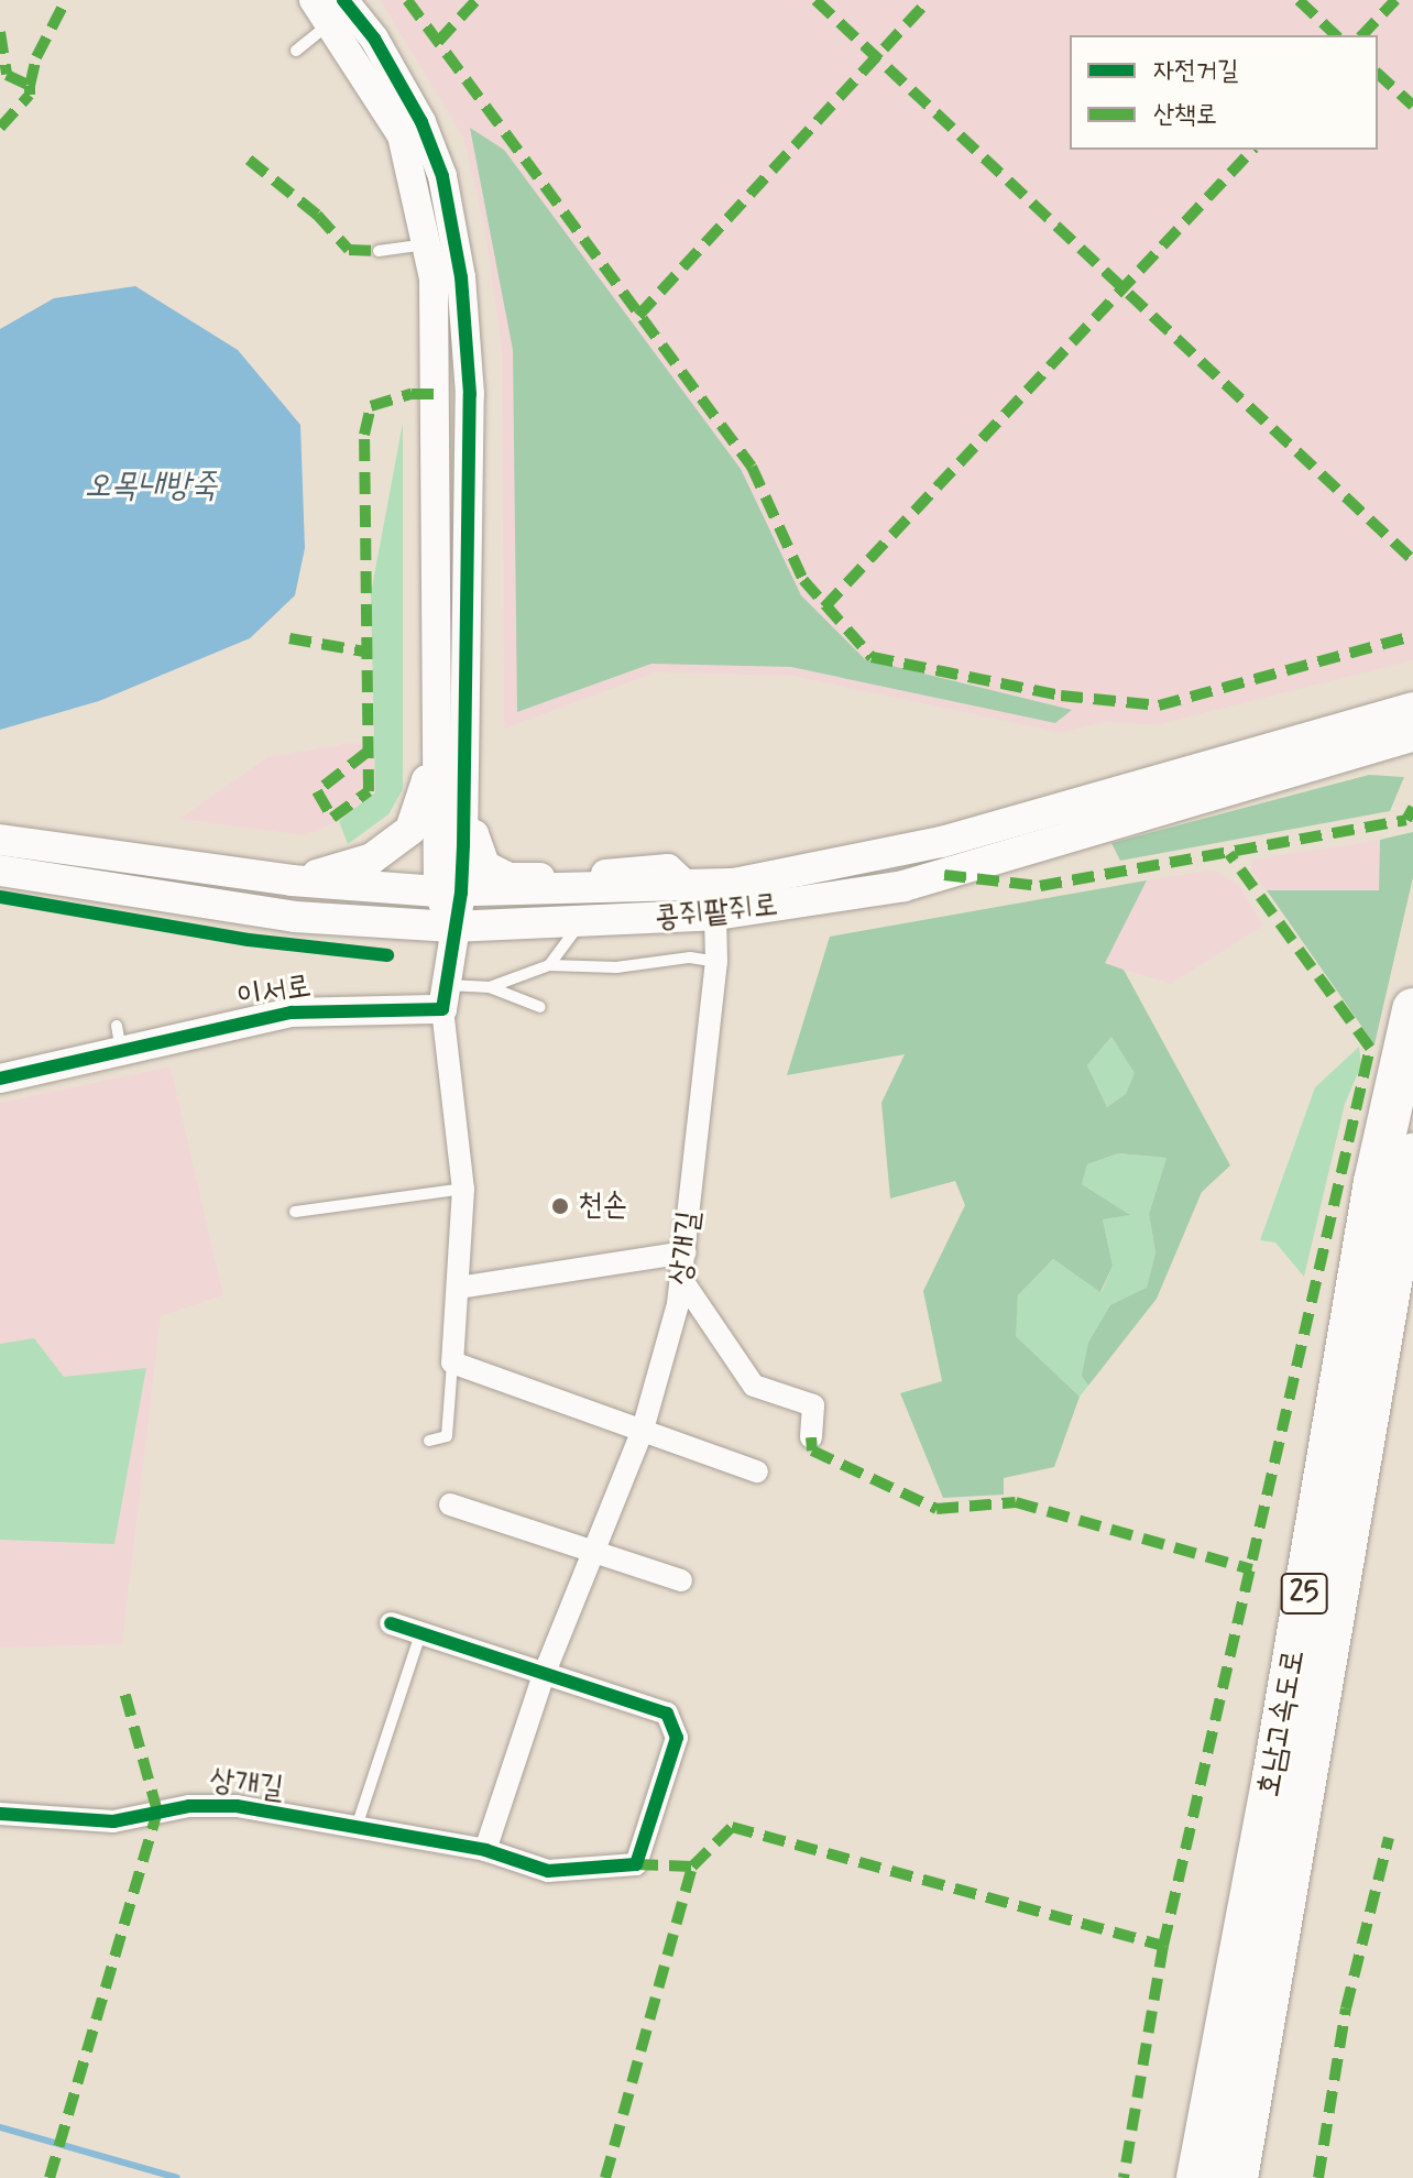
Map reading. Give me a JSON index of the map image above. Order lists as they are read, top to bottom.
{
  "streets": {
    "highway": ["25", "호남고속도로"],
    "main road": ["콩쥐팥쥐로"],
    "street": ["이서로", "상개길"]
  },
  "crossings": [
    ["콩쥐팥쥐로", "상개길"]
  ],
  "water": ["오목내방죽"],
  "places": ["천손"],
  "legend": ["자전거길", "산책로"]
}
